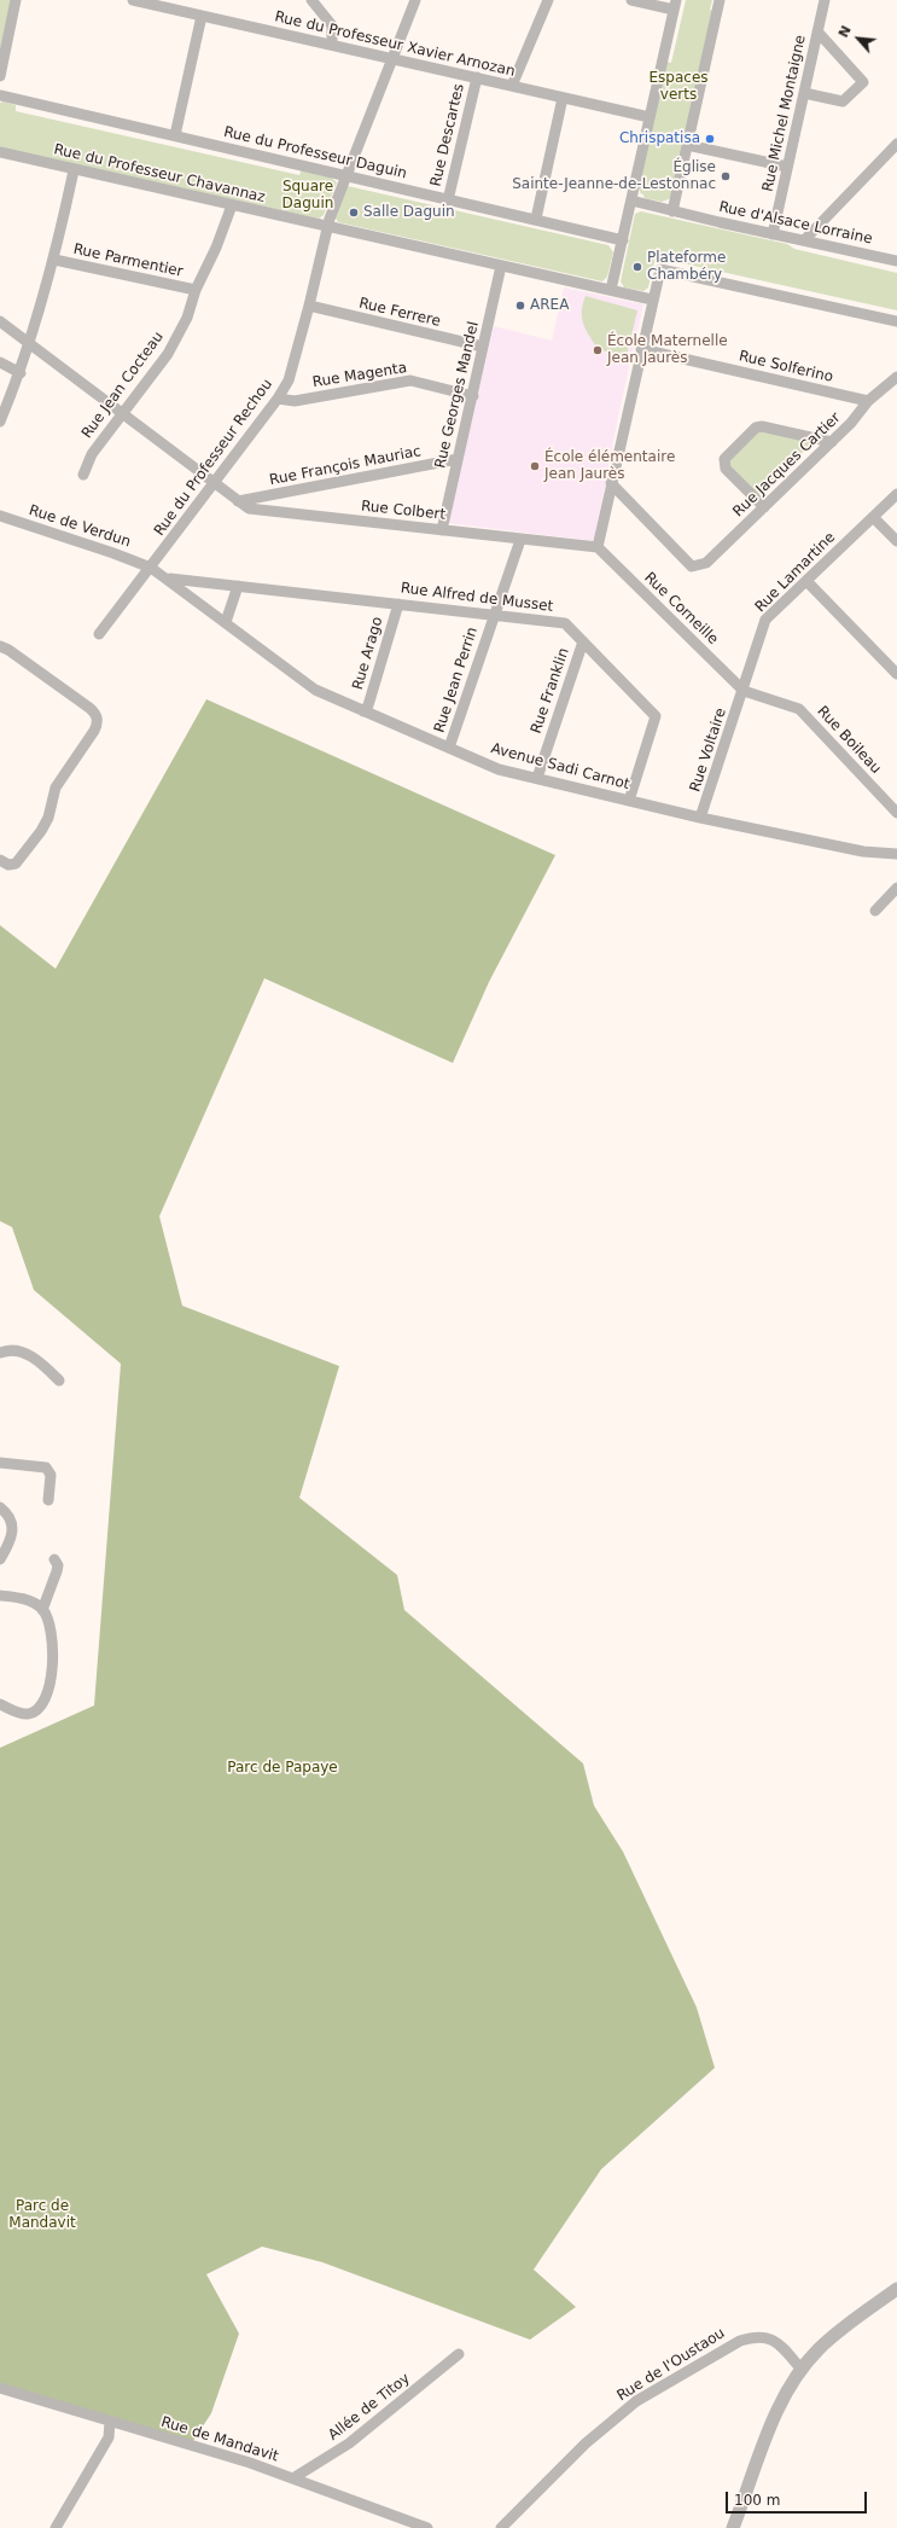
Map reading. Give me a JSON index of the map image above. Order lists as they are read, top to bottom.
{
  "streets": {
    "street": [
      "Rue du Professeur Xavier Arnozan",
      "Rue Michel Montaigne",
      "Rue Descartes",
      "Rue du Professeur Daguin",
      "Rue du Professeur Chavannaz",
      "Rue d'Alsace Lorraine",
      "Rue Parmentier",
      "Rue Ferrere",
      "Rue Solferino",
      "Rue Magenta",
      "Rue Jean Cocteau",
      "Rue Georges Mandel",
      "Rue du Professeur Rechou",
      "Rue Jacques Cartier",
      "Rue François Mauriac",
      "Rue Colbert",
      "Rue de Verdun",
      "Rue Lamartine",
      "Rue Alfred de Musset",
      "Rue Corneille",
      "Rue Arago",
      "Rue Jean Perrin",
      "Rue Franklin",
      "Rue Boileau",
      "Rue Voltaire",
      "Avenue Sadi Carnot",
      "Rue de l'Oustaou",
      "Allée de Titoy",
      "Rue de Mandavit"
    ]
  },
  "crossings": [
    ["Rue du Professeur Xavier Arnozan", "Rue Descartes"],
    ["Rue du Professeur Xavier Arnozan", "Rue du Professeur Rechou"],
    ["Rue Michel Montaigne", "Rue d'Alsace Lorraine"],
    ["Rue Descartes", "Rue du Professeur Daguin"],
    ["Rue du Professeur Daguin", "Rue du Professeur Rechou"],
    ["Rue du Professeur Chavannaz", "Rue Jean Cocteau"],
    ["Rue du Professeur Chavannaz", "Rue Georges Mandel"],
    ["Rue du Professeur Chavannaz", "Rue du Professeur Rechou"],
    ["Rue Parmentier", "Rue Jean Cocteau"],
    ["Rue Ferrere", "Rue Georges Mandel"],
    ["Rue Ferrere", "Rue du Professeur Rechou"],
    ["Rue Solferino", "Rue Jacques Cartier"],
    ["Rue Magenta", "Rue Georges Mandel"],
    ["Rue Magenta", "Rue du Professeur Rechou"],
    ["Rue Jean Cocteau", "Rue Colbert"],
    ["Rue Georges Mandel", "Rue François Mauriac"],
    ["Rue Georges Mandel", "Rue Colbert"],
    ["Rue du Professeur Rechou", "Rue Colbert"],
    ["Rue du Professeur Rechou", "Rue de Verdun"],
    ["Rue du Professeur Rechou", "Avenue Sadi Carnot"],
    ["Rue François Mauriac", "Rue Colbert"],
    ["Rue Colbert", "Rue Corneille"],
    ["Rue Colbert", "Rue Jean Perrin"],
    ["Rue de Verdun", "Avenue Sadi Carnot"],
    ["Rue Lamartine", "Rue Corneille"],
    ["Rue Lamartine", "Rue Boileau"],
    ["Rue Lamartine", "Rue Voltaire"],
    ["Rue Alfred de Musset", "Rue Arago"],
    ["Rue Alfred de Musset", "Rue Jean Perrin"],
    ["Rue Alfred de Musset", "Rue Franklin"],
    ["Rue Alfred de Musset", "Avenue Sadi Carnot"],
    ["Rue Corneille", "Rue Boileau"],
    ["Rue Corneille", "Rue Voltaire"],
    ["Rue Arago", "Avenue Sadi Carnot"],
    ["Rue Jean Perrin", "Avenue Sadi Carnot"],
    ["Rue Franklin", "Avenue Sadi Carnot"],
    ["Rue Boileau", "Rue Voltaire"],
    ["Rue Voltaire", "Avenue Sadi Carnot"],
    ["Allée de Titoy", "Rue de Mandavit"]
  ],
  "parks": [
    "Espaces verts",
    "Square Daguin",
    "Parc de Papaye",
    "Parc de Mandavit"
  ],
  "places": [
    "Chrispatisa",
    "Église Sainte-Jeanne-de-Lestonnac",
    "Salle Daguin",
    "Plateforme Chambéry",
    "AREA",
    "École Maternelle Jean Jaurès",
    "École élémentaire Jean Jaurès"
  ],
  "scale_bar": "100 m",
  "north": "top left"
}
